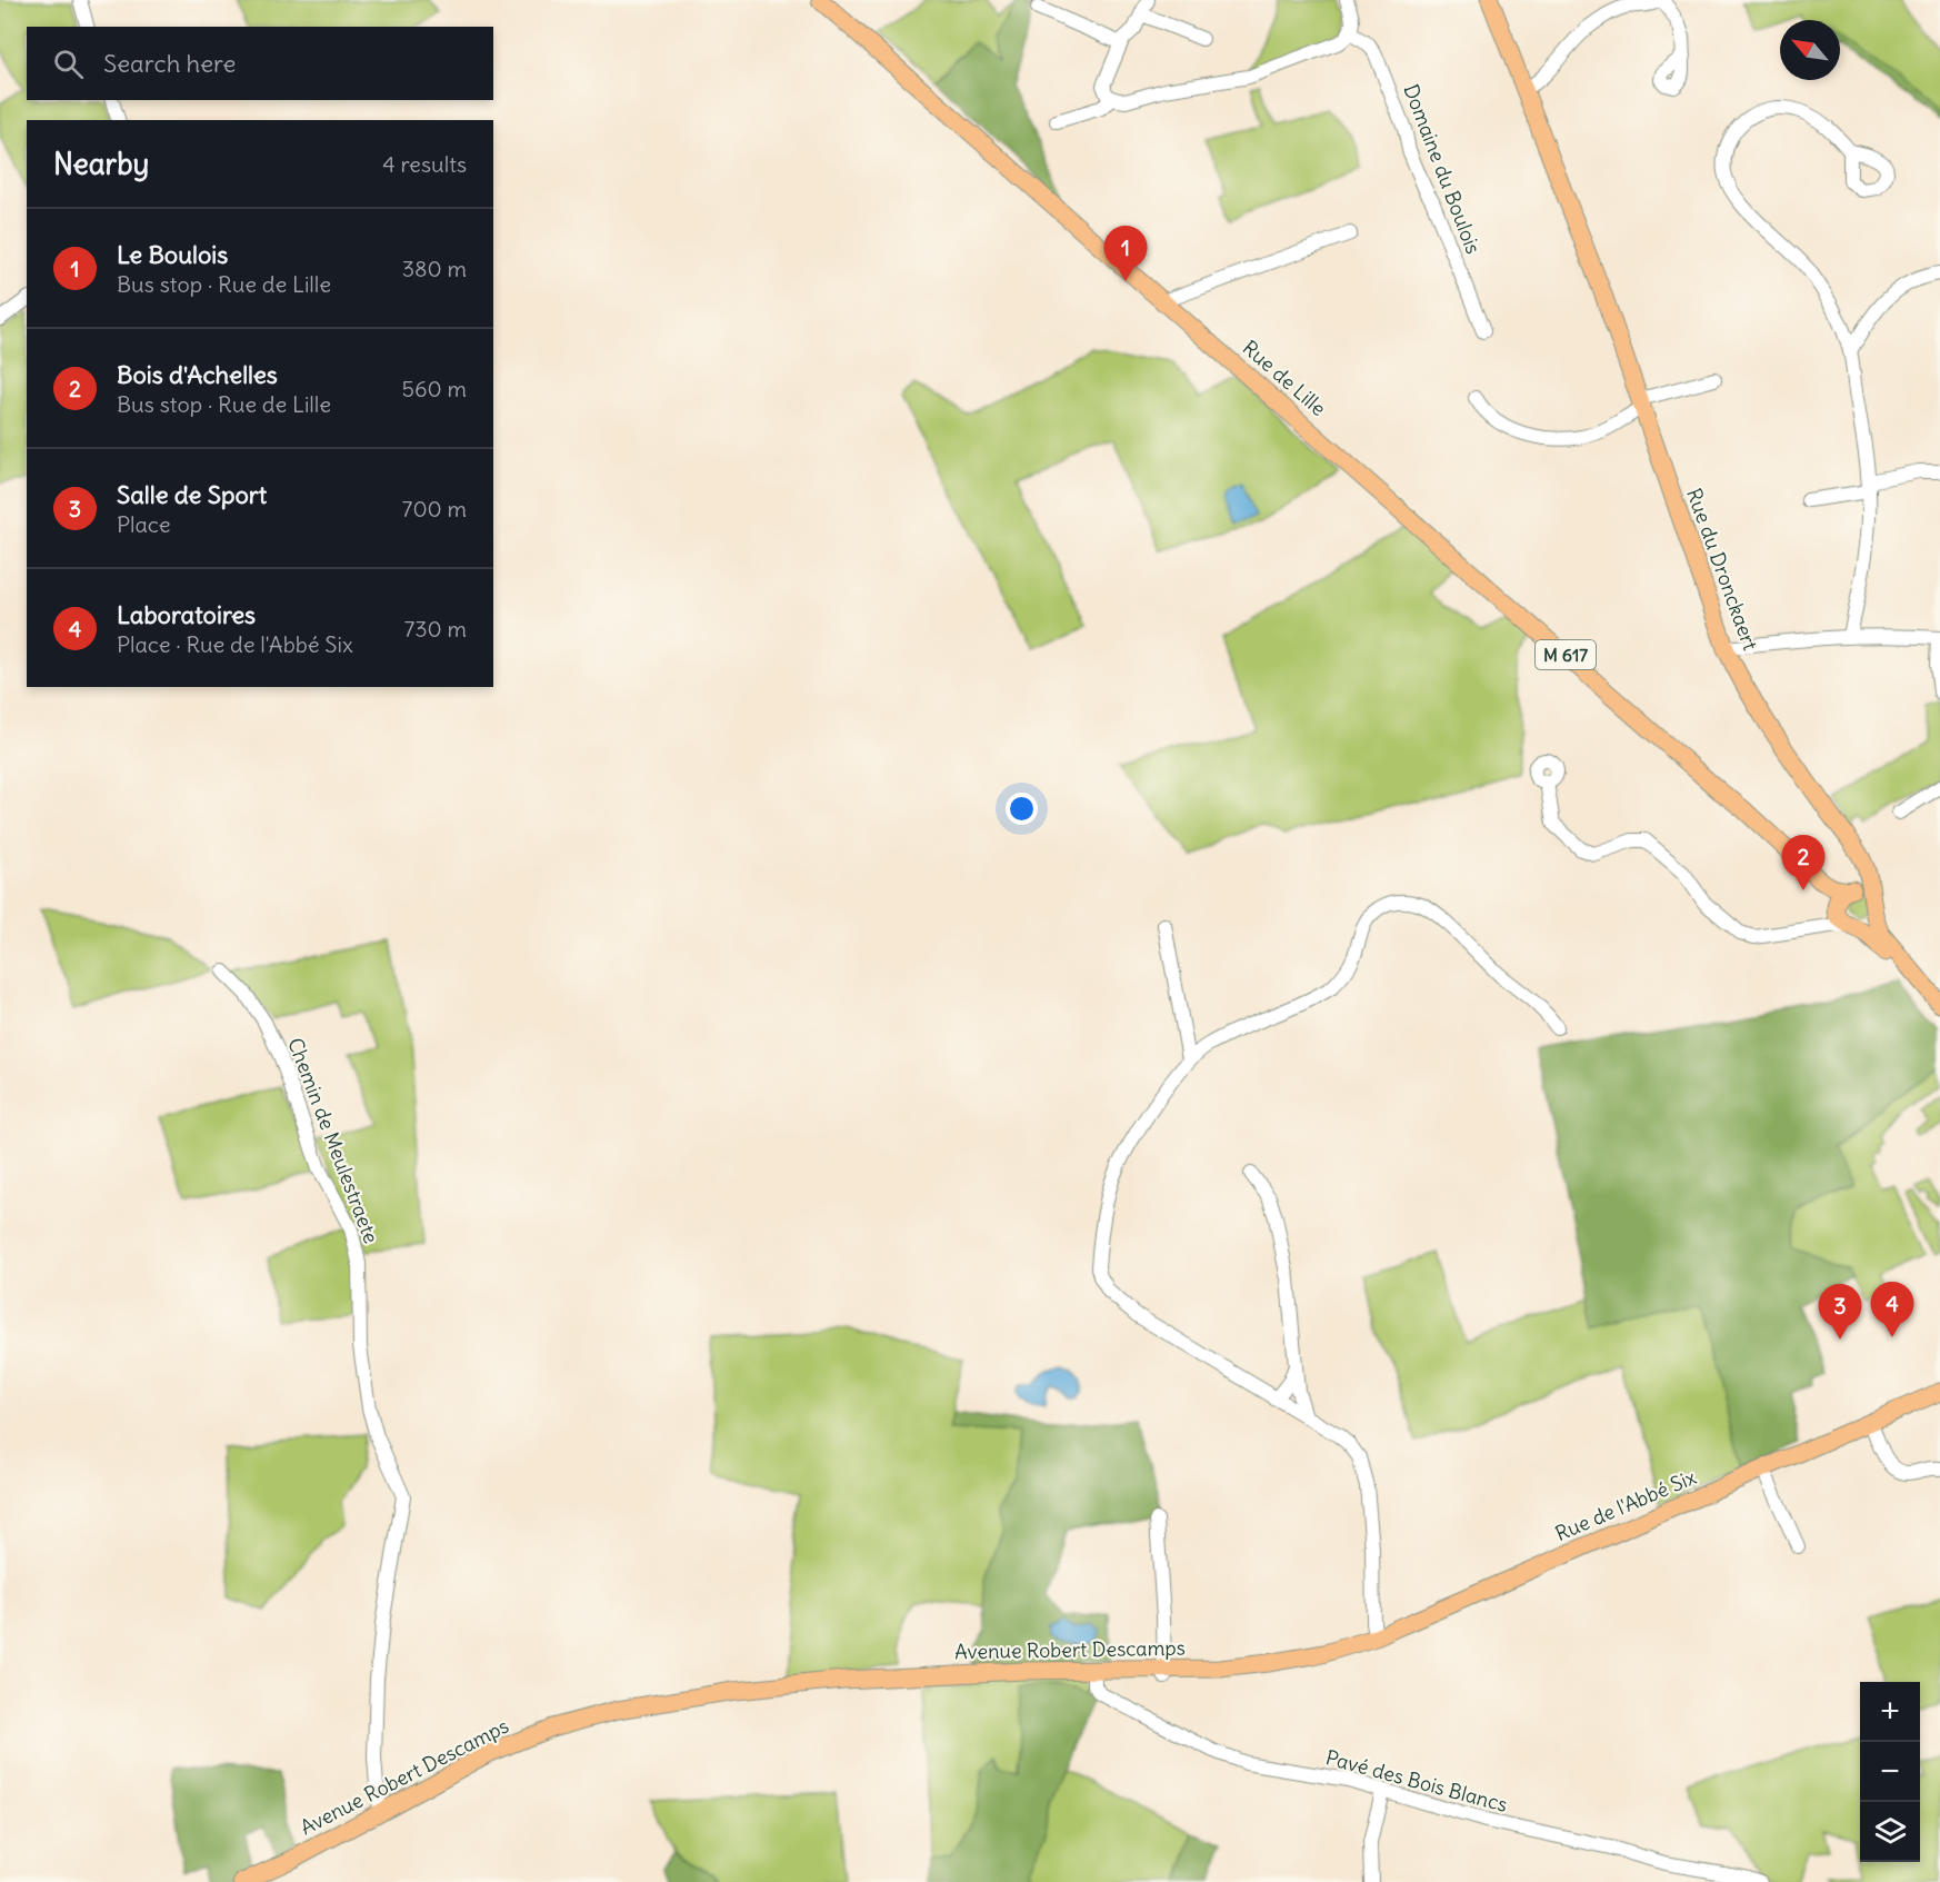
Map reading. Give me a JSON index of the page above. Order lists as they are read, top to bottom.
{
  "streets": {
    "main road": [
      "Rue de Lille",
      "Rue du Dronckaert",
      "M 617",
      "Rue de l'Abbé Six",
      "Avenue Robert Descamps"
    ],
    "street": ["Domaine du Boulois", "Chemin de Meulestraete", "Pavé des Bois Blancs"]
  },
  "crossings": [
    ["Rue de Lille", "Rue du Dronckaert"],
    ["Chemin de Meulestraete", "Avenue Robert Descamps"],
    ["Rue de l'Abbé Six", "Avenue Robert Descamps"],
    ["Avenue Robert Descamps", "Pavé des Bois Blancs"]
  ],
  "north": "top left",
  "page": {
    "search": "Search here",
    "heading": ["Nearby", "4 results"],
    "list": [
      {
        "mark": "1",
        "name": "Le Boulois",
        "note": "Bus stop · Rue de Lille",
        "value": "380 m"
      },
      {
        "mark": "2",
        "name": "Bois d'Achelles",
        "note": "Bus stop · Rue de Lille",
        "value": "560 m"
      },
      {
        "mark": "3",
        "name": "Salle de Sport",
        "note": "Place",
        "value": "700 m"
      },
      {
        "mark": "4",
        "name": "Laboratoires",
        "note": "Place · Rue de l'Abbé Six",
        "value": "730 m"
      }
    ],
    "pins": [
      "1",
      "2",
      "4",
      "3"
    ],
    "map_buttons": ["+", "−"]
  }
}
